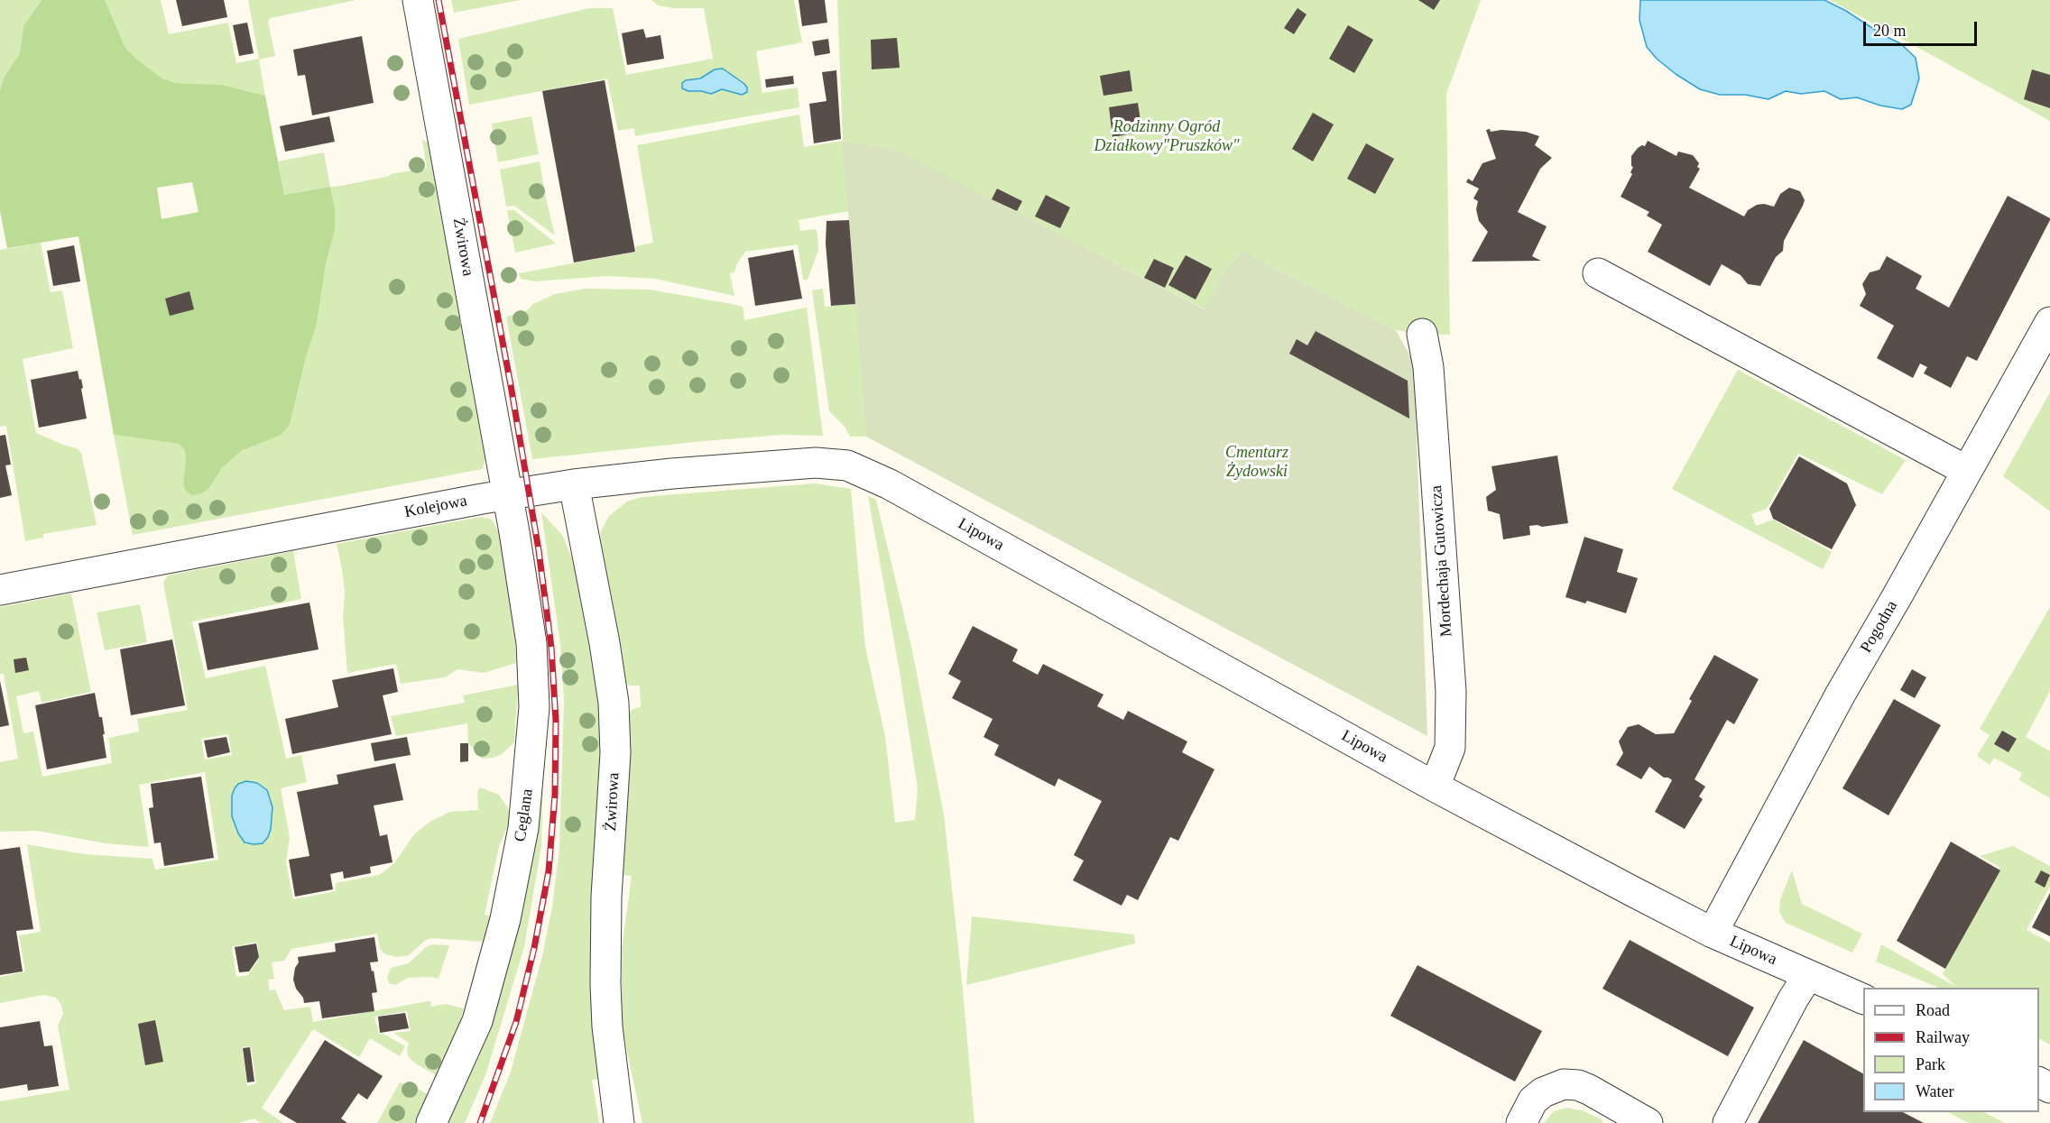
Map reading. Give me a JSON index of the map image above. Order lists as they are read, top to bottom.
{
  "streets": {
    "street": [
      "Żwirowa",
      "Kolejowa",
      "Lipowa",
      "Mordechaja Gutowicza",
      "Pogodna",
      "Ceglana"
    ]
  },
  "crossings": [
    ["Żwirowa", "Kolejowa"],
    ["Żwirowa", "Ceglana"],
    ["Kolejowa", "Lipowa"],
    ["Kolejowa", "Ceglana"],
    ["Lipowa", "Mordechaja Gutowicza"],
    ["Lipowa", "Pogodna"]
  ],
  "parks": ["Rodzinny Ogród Działkowy\"Pruszków\"", "Cmentarz Żydowski"],
  "legend": [
    "Road",
    "Railway",
    "Park",
    "Water"
  ],
  "scale_bar": "20 m"
}
